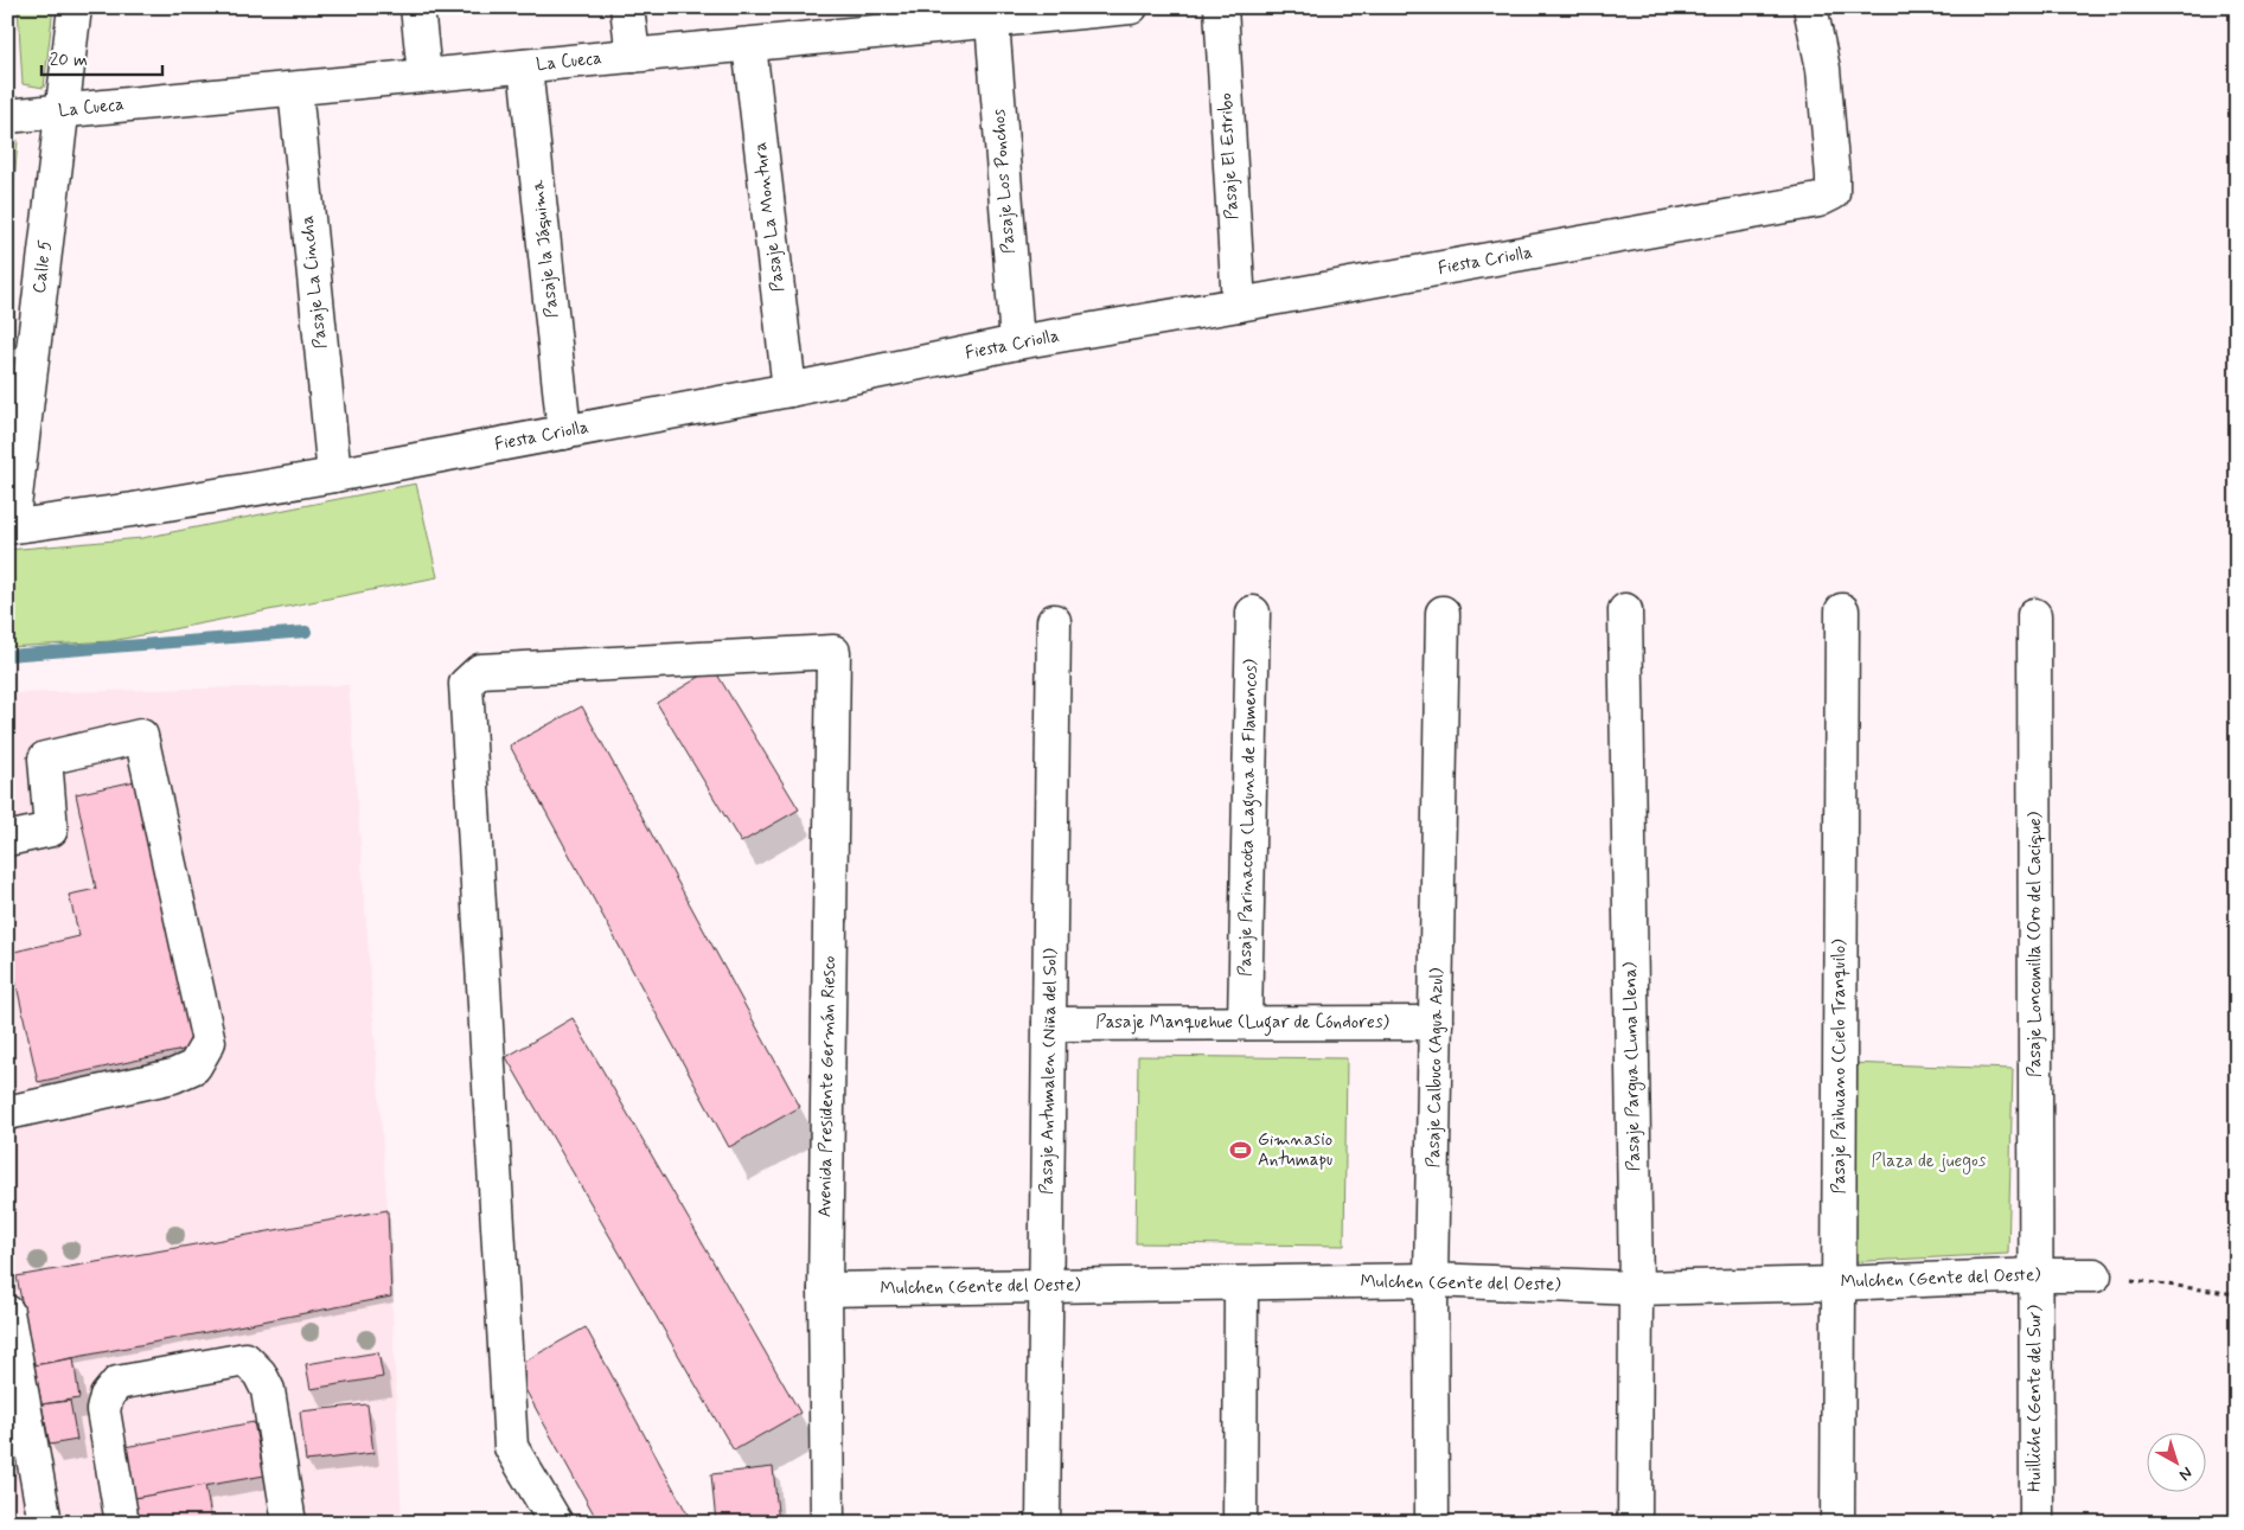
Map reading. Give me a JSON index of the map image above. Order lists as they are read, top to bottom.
{
  "streets": {
    "street": [
      "La Cueca",
      "Pasaje El Estribo",
      "Pasaje Los Ponchos",
      "Pasaje La Montura",
      "Pasaje la Jáquima",
      "Fiesta Criolla",
      "Calle 5",
      "Pasaje La Cincha",
      "Pasaje Parinacota (Laguna de Flamencos)",
      "Pasaje Loncomilla (Oro del Cacique)",
      "Pasaje Manquehue (Lugar de Cóndores)",
      "Pasaje Pargua (Luna Llena)",
      "Pasaje Paihuano (Cielo Tranquilo)",
      "Pasaje Calbuco (Agua Azul)",
      "Pasaje Antumalen (Niña del Sol)",
      "Avenida Presidente Germán Riesco",
      "Mulchen (Gente del Oeste)",
      "Huilliche (Gente del Sur)"
    ]
  },
  "crossings": [
    ["La Cueca", "Pasaje Los Ponchos"],
    ["La Cueca", "Pasaje La Montura"],
    ["La Cueca", "Pasaje la Jáquima"],
    ["La Cueca", "Calle 5"],
    ["La Cueca", "Pasaje La Cincha"],
    ["Pasaje El Estribo", "Fiesta Criolla"],
    ["Pasaje Los Ponchos", "Fiesta Criolla"],
    ["Pasaje La Montura", "Fiesta Criolla"],
    ["Pasaje la Jáquima", "Fiesta Criolla"],
    ["Fiesta Criolla", "Calle 5"],
    ["Fiesta Criolla", "Pasaje La Cincha"],
    ["Pasaje Parinacota (Laguna de Flamencos)", "Pasaje Manquehue (Lugar de Cóndores)"],
    ["Pasaje Loncomilla (Oro del Cacique)", "Mulchen (Gente del Oeste)"],
    ["Pasaje Loncomilla (Oro del Cacique)", "Huilliche (Gente del Sur)"],
    ["Pasaje Manquehue (Lugar de Cóndores)", "Pasaje Calbuco (Agua Azul)"],
    ["Pasaje Manquehue (Lugar de Cóndores)", "Pasaje Antumalen (Niña del Sol)"],
    ["Pasaje Pargua (Luna Llena)", "Mulchen (Gente del Oeste)"],
    ["Pasaje Paihuano (Cielo Tranquilo)", "Mulchen (Gente del Oeste)"],
    ["Pasaje Calbuco (Agua Azul)", "Mulchen (Gente del Oeste)"],
    ["Pasaje Antumalen (Niña del Sol)", "Mulchen (Gente del Oeste)"],
    ["Avenida Presidente Germán Riesco", "Mulchen (Gente del Oeste)"],
    ["Mulchen (Gente del Oeste)", "Huilliche (Gente del Sur)"]
  ],
  "parks": ["Plaza de juegos"],
  "places": {
    "sports": ["Gimnasio Antumapu"]
  },
  "scale_bar": "20 m",
  "north": "bottom right"
}
